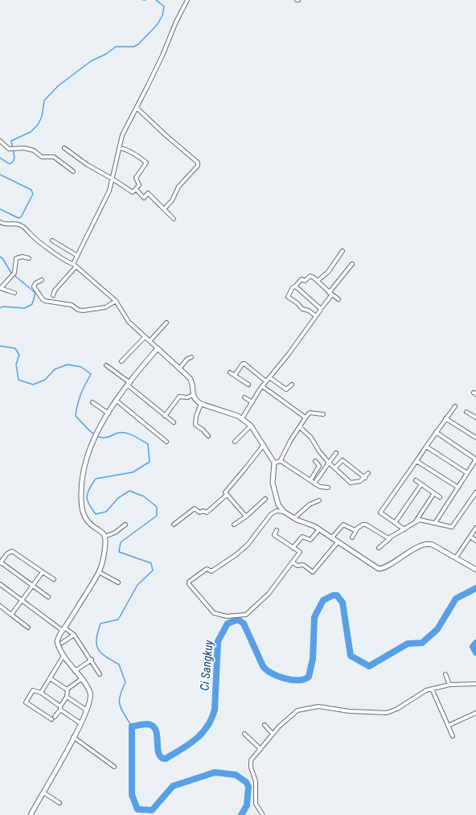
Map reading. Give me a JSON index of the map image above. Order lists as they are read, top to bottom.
{
  "water": ["Ci Sangkuy"]
}
